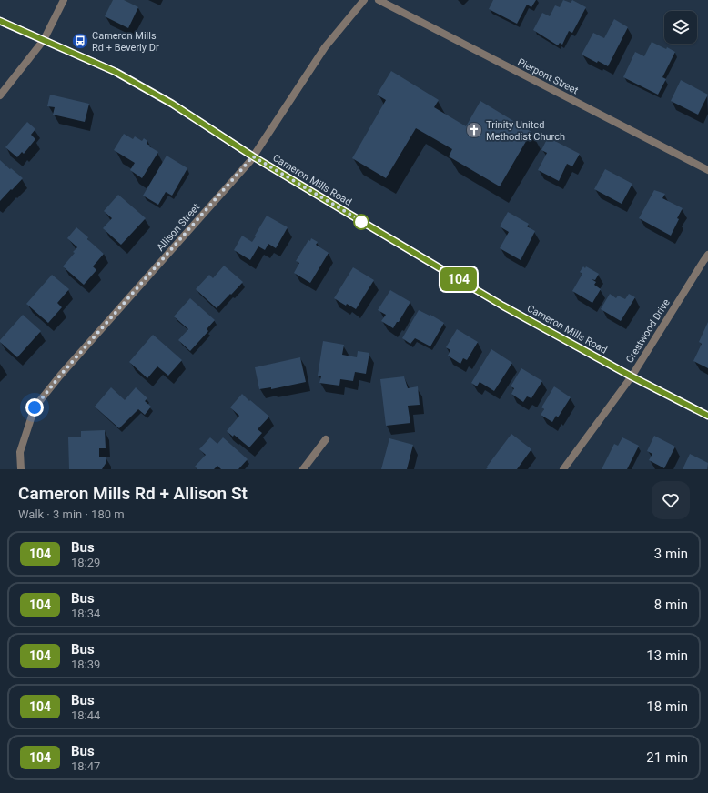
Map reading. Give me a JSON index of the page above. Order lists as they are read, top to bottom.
{
  "streets": {
    "street": [
      "Pierpont Street",
      "Cameron Mills Road",
      "Allison Street",
      "Crestwood Drive"
    ]
  },
  "crossings": [
    ["Cameron Mills Road", "Allison Street"],
    ["Cameron Mills Road", "Crestwood Drive"]
  ],
  "places": {
    "bus stop": ["Cameron Mills Rd + Beverly Dr"],
    "church": ["Trinity United Methodist Church"]
  },
  "lines": ["bus line 104"],
  "page": {
    "on_map": "104",
    "heading": ["Cameron Mills Rd + Allison St", "Walk · 3 min · 180 m"],
    "list": [
      {
        "mark": "104",
        "name": "Bus",
        "note": "18:29",
        "value": "3 min"
      },
      {
        "mark": "104",
        "name": "Bus",
        "note": "18:34",
        "value": "8 min"
      },
      {
        "mark": "104",
        "name": "Bus",
        "note": "18:39",
        "value": "13 min"
      },
      {
        "mark": "104",
        "name": "Bus",
        "note": "18:44",
        "value": "18 min"
      },
      {
        "mark": "104",
        "name": "Bus",
        "note": "18:47",
        "value": "21 min"
      }
    ]
  }
}
